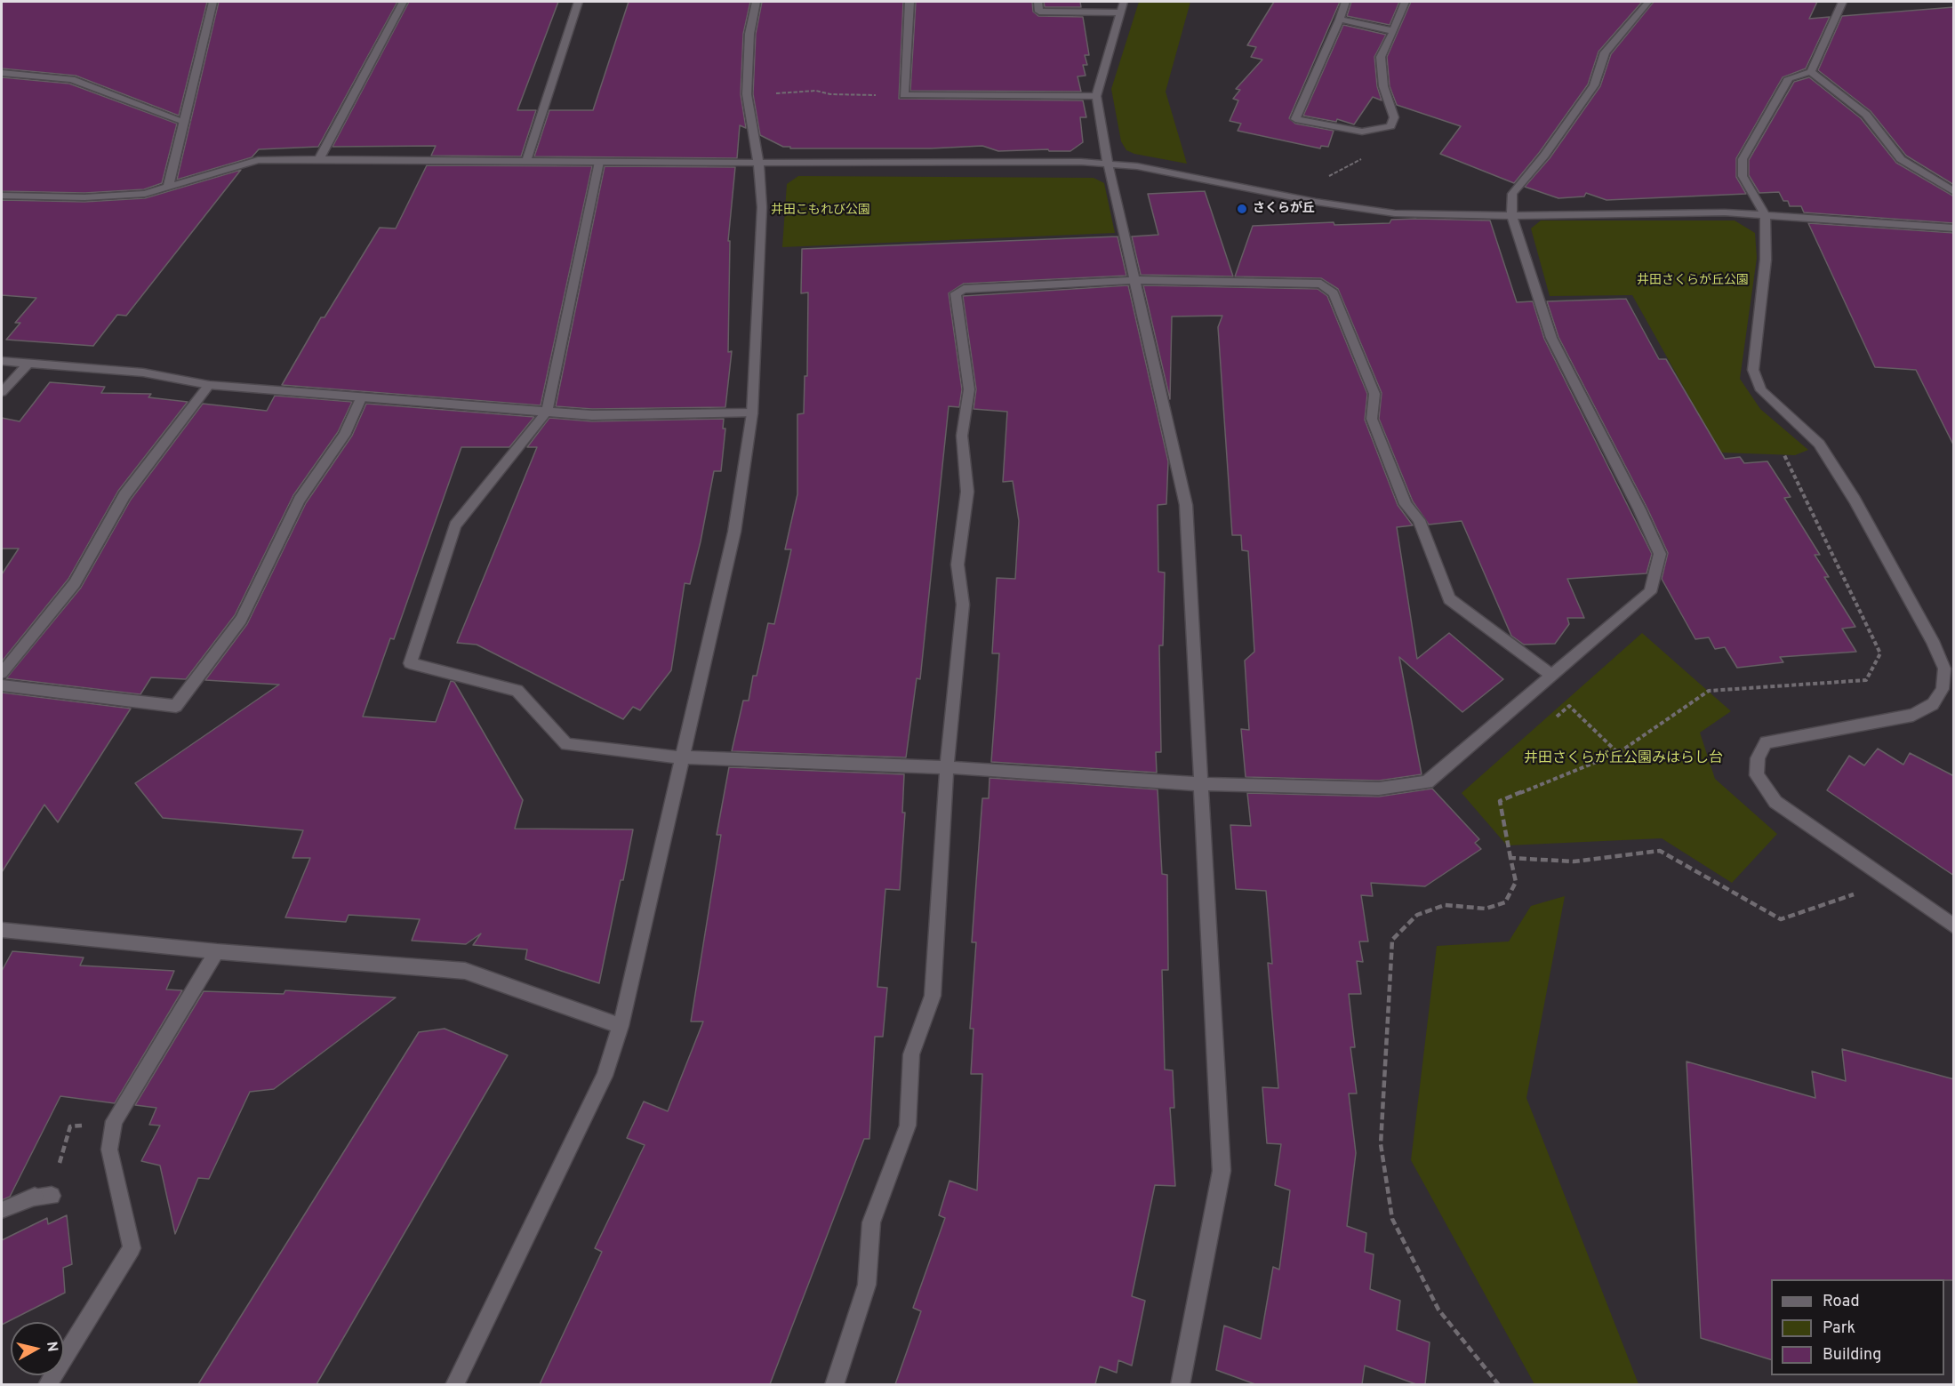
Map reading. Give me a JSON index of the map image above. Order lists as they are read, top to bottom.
{
  "parks": ["井田こもれび公園", "井田さくらが丘公園", "井田さくらが丘公園みはらし台"],
  "places": ["さくらが丘"],
  "legend": ["Road", "Park", "Building"],
  "north": "right"
}
